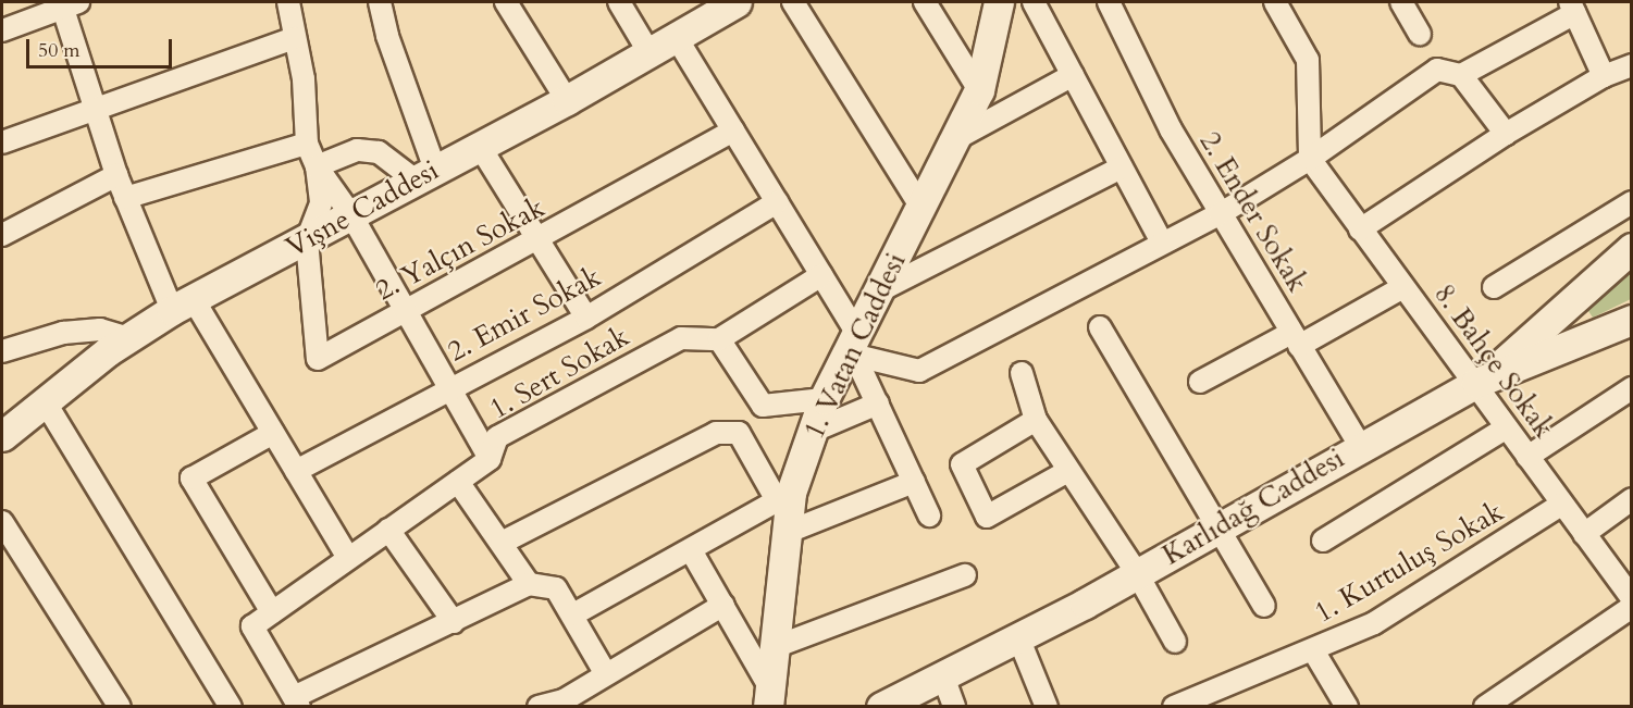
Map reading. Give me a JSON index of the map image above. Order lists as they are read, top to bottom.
{
  "streets": {
    "main road": ["Vişne Caddesi", "1. Vatan Caddesi", "Karlıdağ Caddesi"],
    "street": [
      "2. Ender Sokak",
      "2. Yalçın Sokak",
      "2. Emir Sokak",
      "8. Bahçe Sokak",
      "1. Sert Sokak",
      "1. Kurtuluş Sokak"
    ]
  },
  "crossings": [
    ["Vişne Caddesi", "2. Yalçın Sokak"],
    ["2. Ender Sokak", "Karlıdağ Caddesi"],
    ["8. Bahçe Sokak", "Karlıdağ Caddesi"],
    ["8. Bahçe Sokak", "1. Kurtuluş Sokak"]
  ],
  "scale_bar": "50 m"
}
